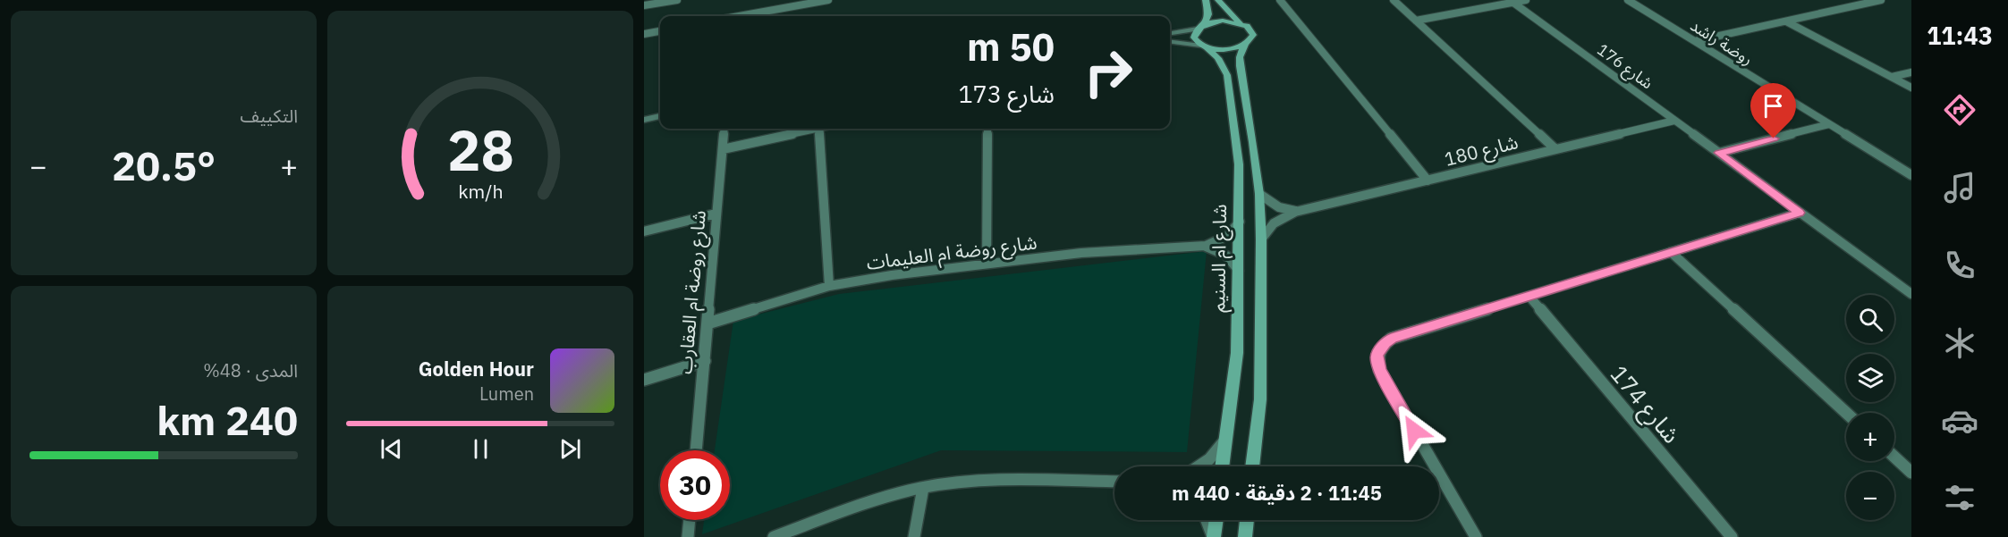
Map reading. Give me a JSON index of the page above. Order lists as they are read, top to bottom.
{
  "streets": {
    "main road": ["شارع ام السنيم"],
    "street": [
      "روضة راشد",
      "شارع 176",
      "شارع 180",
      "شارع روضة ام العليمات",
      "شارع روضة ام العقارب",
      "شارع 174"
    ]
  },
  "crossings": [
    ["شارع 176", "شارع 180"],
    ["شارع روضة ام العليمات", "شارع ام السنيم"],
    ["شارع روضة ام العليمات", "شارع روضة ام العقارب"]
  ],
  "page": {
    "tabs": "11:43",
    "tile": [
      "التكييف",
      ["المدى · 48%", "240 km"]
    ],
    "turn": ["50 m", "شارع 173"],
    "heat": ["−", "20.5°", "+"],
    "map_buttons": ["+", "−"],
    "song": ["Golden Hour", "Lumen"],
    "limit": "30",
    "trip": "11:45 · 2 دقيقة · 440 m",
    "gauge": ["28", "km/h"]
  }
}
